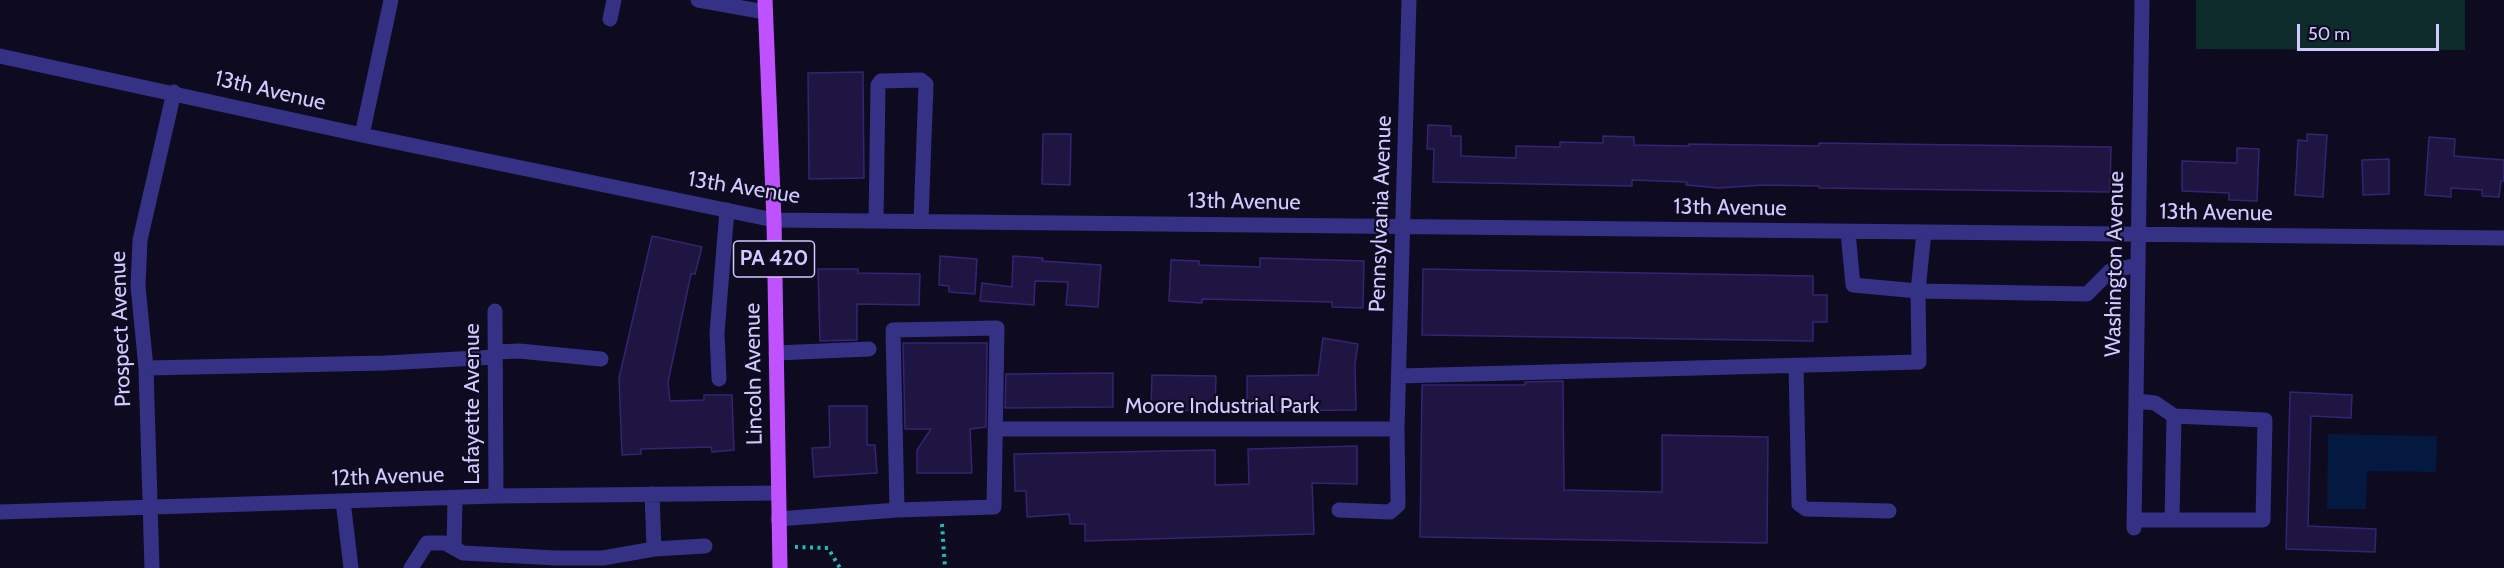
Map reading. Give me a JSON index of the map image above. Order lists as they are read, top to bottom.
{
  "streets": {
    "main road": ["PA 420", "Lincoln Avenue"],
    "street": [
      "13th Avenue",
      "Pennsylvania Avenue",
      "Washington Avenue",
      "Prospect Avenue",
      "Lafayette Avenue",
      "Moore Industrial Park",
      "12th Avenue"
    ]
  },
  "crossings": [
    ["13th Avenue", "Pennsylvania Avenue"],
    ["13th Avenue", "Washington Avenue"],
    ["13th Avenue", "Prospect Avenue"],
    ["13th Avenue", "Lincoln Avenue"],
    ["Pennsylvania Avenue", "Moore Industrial Park"],
    ["Prospect Avenue", "12th Avenue"],
    ["Lincoln Avenue", "12th Avenue"],
    ["Lafayette Avenue", "12th Avenue"]
  ],
  "scale_bar": "50 m"
}
